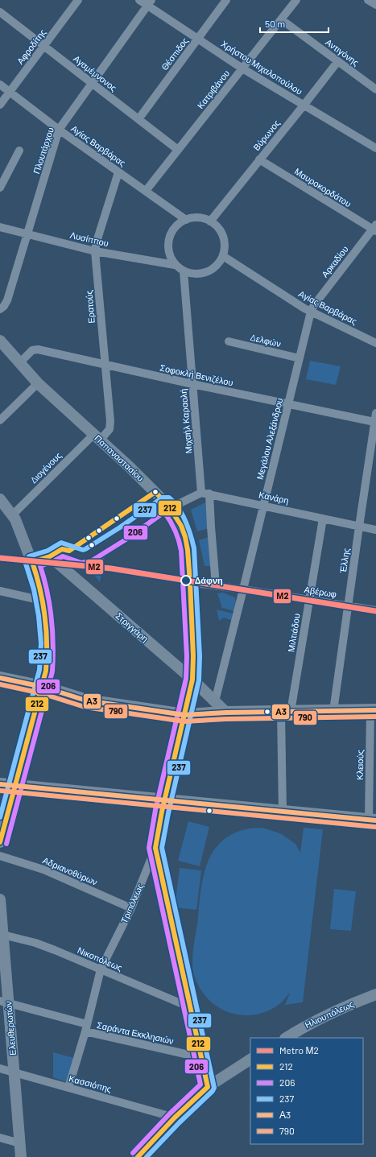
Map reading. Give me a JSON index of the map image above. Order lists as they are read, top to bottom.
{
  "streets": {
    "main road": [
      "Παπαναστασίου",
      "Στριγγάρη",
      "Τριπόλεως",
      "Ηλιουπόλεως",
      "Ελευθερωτών"
    ],
    "street": [
      "Αφροδίτης",
      "Αντιγόνης",
      "Θέσπιδος",
      "Χρήστου Μιχαλοπούλου",
      "Αγαμέμνονος",
      "Κατριβάνου",
      "Βύρωνος",
      "Αγίας Βαρβάρας",
      "Πλουτάρχου",
      "Μαυροκορδάτου",
      "Λυσίππου",
      "Αρκαδίου",
      "Ερατούς",
      "Δελφών",
      "Σοφοκλή Βενιζέλου",
      "Μιχαήλ Καραολή",
      "Μεγάλου Αλεξάνδρου",
      "Διογένους",
      "Κανάρη",
      "Έλλης",
      "Αβέρωφ",
      "Μιλτιάδου",
      "Κλειούς",
      "Αδριανοθύρων",
      "Νικοπόλεως",
      "Σαράντα Εκκλησιών",
      "Κασσιόπης"
    ]
  },
  "crossings": [
    ["Αφροδίτης", "Αγαμέμνονος"],
    ["Αφροδίτης", "Αγίας Βαρβάρας"],
    ["Αντιγόνης", "Κατριβάνου"],
    ["Αντιγόνης", "Βύρωνος"],
    ["Θέσπιδος", "Χρήστου Μιχαλοπούλου"],
    ["Θέσπιδος", "Αγαμέμνονος"],
    ["Χρήστου Μιχαλοπούλου", "Κατριβάνου"],
    ["Χρήστου Μιχαλοπούλου", "Βύρωνος"],
    ["Χρήστου Μιχαλοπούλου", "Πλουτάρχου"],
    ["Αγαμέμνονος", "Κατριβάνου"],
    ["Αγαμέμνονος", "Πλουτάρχου"],
    ["Κατριβάνου", "Αγίας Βαρβάρας"],
    ["Βύρωνος", "Αγίας Βαρβάρας"],
    ["Βύρωνος", "Μαυροκορδάτου"],
    ["Βύρωνος", "Λυσίππου"],
    ["Βύρωνος", "Μιχαήλ Καραολή"],
    ["Αγίας Βαρβάρας", "Πλουτάρχου"],
    ["Αγίας Βαρβάρας", "Λυσίππου"],
    ["Αγίας Βαρβάρας", "Αρκαδίου"],
    ["Αγίας Βαρβάρας", "Ερατούς"],
    ["Αγίας Βαρβάρας", "Μιχαήλ Καραολή"],
    ["Αγίας Βαρβάρας", "Μεγάλου Αλεξάνδρου"],
    ["Πλουτάρχου", "Λυσίππου"],
    ["Μαυροκορδάτου", "Αρκαδίου"],
    ["Λυσίππου", "Ερατούς"],
    ["Λυσίππου", "Μιχαήλ Καραολή"],
    ["Αρκαδίου", "Μεγάλου Αλεξάνδρου"],
    ["Ερατούς", "Σοφοκλή Βενιζέλου"],
    ["Ερατούς", "Παπαναστασίου"],
    ["Ερατούς", "Διογένους"],
    ["Δελφών", "Μεγάλου Αλεξάνδρου"],
    ["Σοφοκλή Βενιζέλου", "Μιχαήλ Καραολή"],
    ["Σοφοκλή Βενιζέλου", "Μεγάλου Αλεξάνδρου"],
    ["Σοφοκλή Βενιζέλου", "Παπαναστασίου"],
    ["Σοφοκλή Βενιζέλου", "Έλλης"],
    ["Μιχαήλ Καραολή", "Κανάρη"],
    ["Μιχαήλ Καραολή", "Αβέρωφ"],
    ["Μεγάλου Αλεξάνδρου", "Κανάρη"],
    ["Μεγάλου Αλεξάνδρου", "Αβέρωφ"],
    ["Μεγάλου Αλεξάνδρου", "Στριγγάρη"],
    ["Παπαναστασίου", "Διογένους"],
    ["Παπαναστασίου", "Αβέρωφ"],
    ["Παπαναστασίου", "Στριγγάρη"],
    ["Παπαναστασίου", "Τριπόλεως"],
    ["Κανάρη", "Έλλης"],
    ["Κανάρη", "Μιλτιάδου"],
    ["Έλλης", "Αβέρωφ"],
    ["Αβέρωφ", "Μιλτιάδου"],
    ["Αδριανοθύρων", "Τριπόλεως"],
    ["Τριπόλεως", "Νικοπόλεως"],
    ["Τριπόλεως", "Σαράντα Εκκλησιών"],
    ["Τριπόλεως", "Κασσιόπης"],
    ["Νικοπόλεως", "Ελευθερωτών"],
    ["Ελευθερωτών", "Σαράντα Εκκλησιών"],
    ["Ελευθερωτών", "Κασσιόπης"]
  ],
  "places": ["Δάφνη"],
  "lines": [
    "transit line 212",
    "transit line 237",
    "transit line 206",
    "metro line Μ2",
    "transit line Α3",
    "transit line 790"
  ],
  "legend": [
    "Metro Μ2",
    "212",
    "206",
    "237",
    "Α3",
    "790"
  ],
  "scale_bar": "50 m"
}
